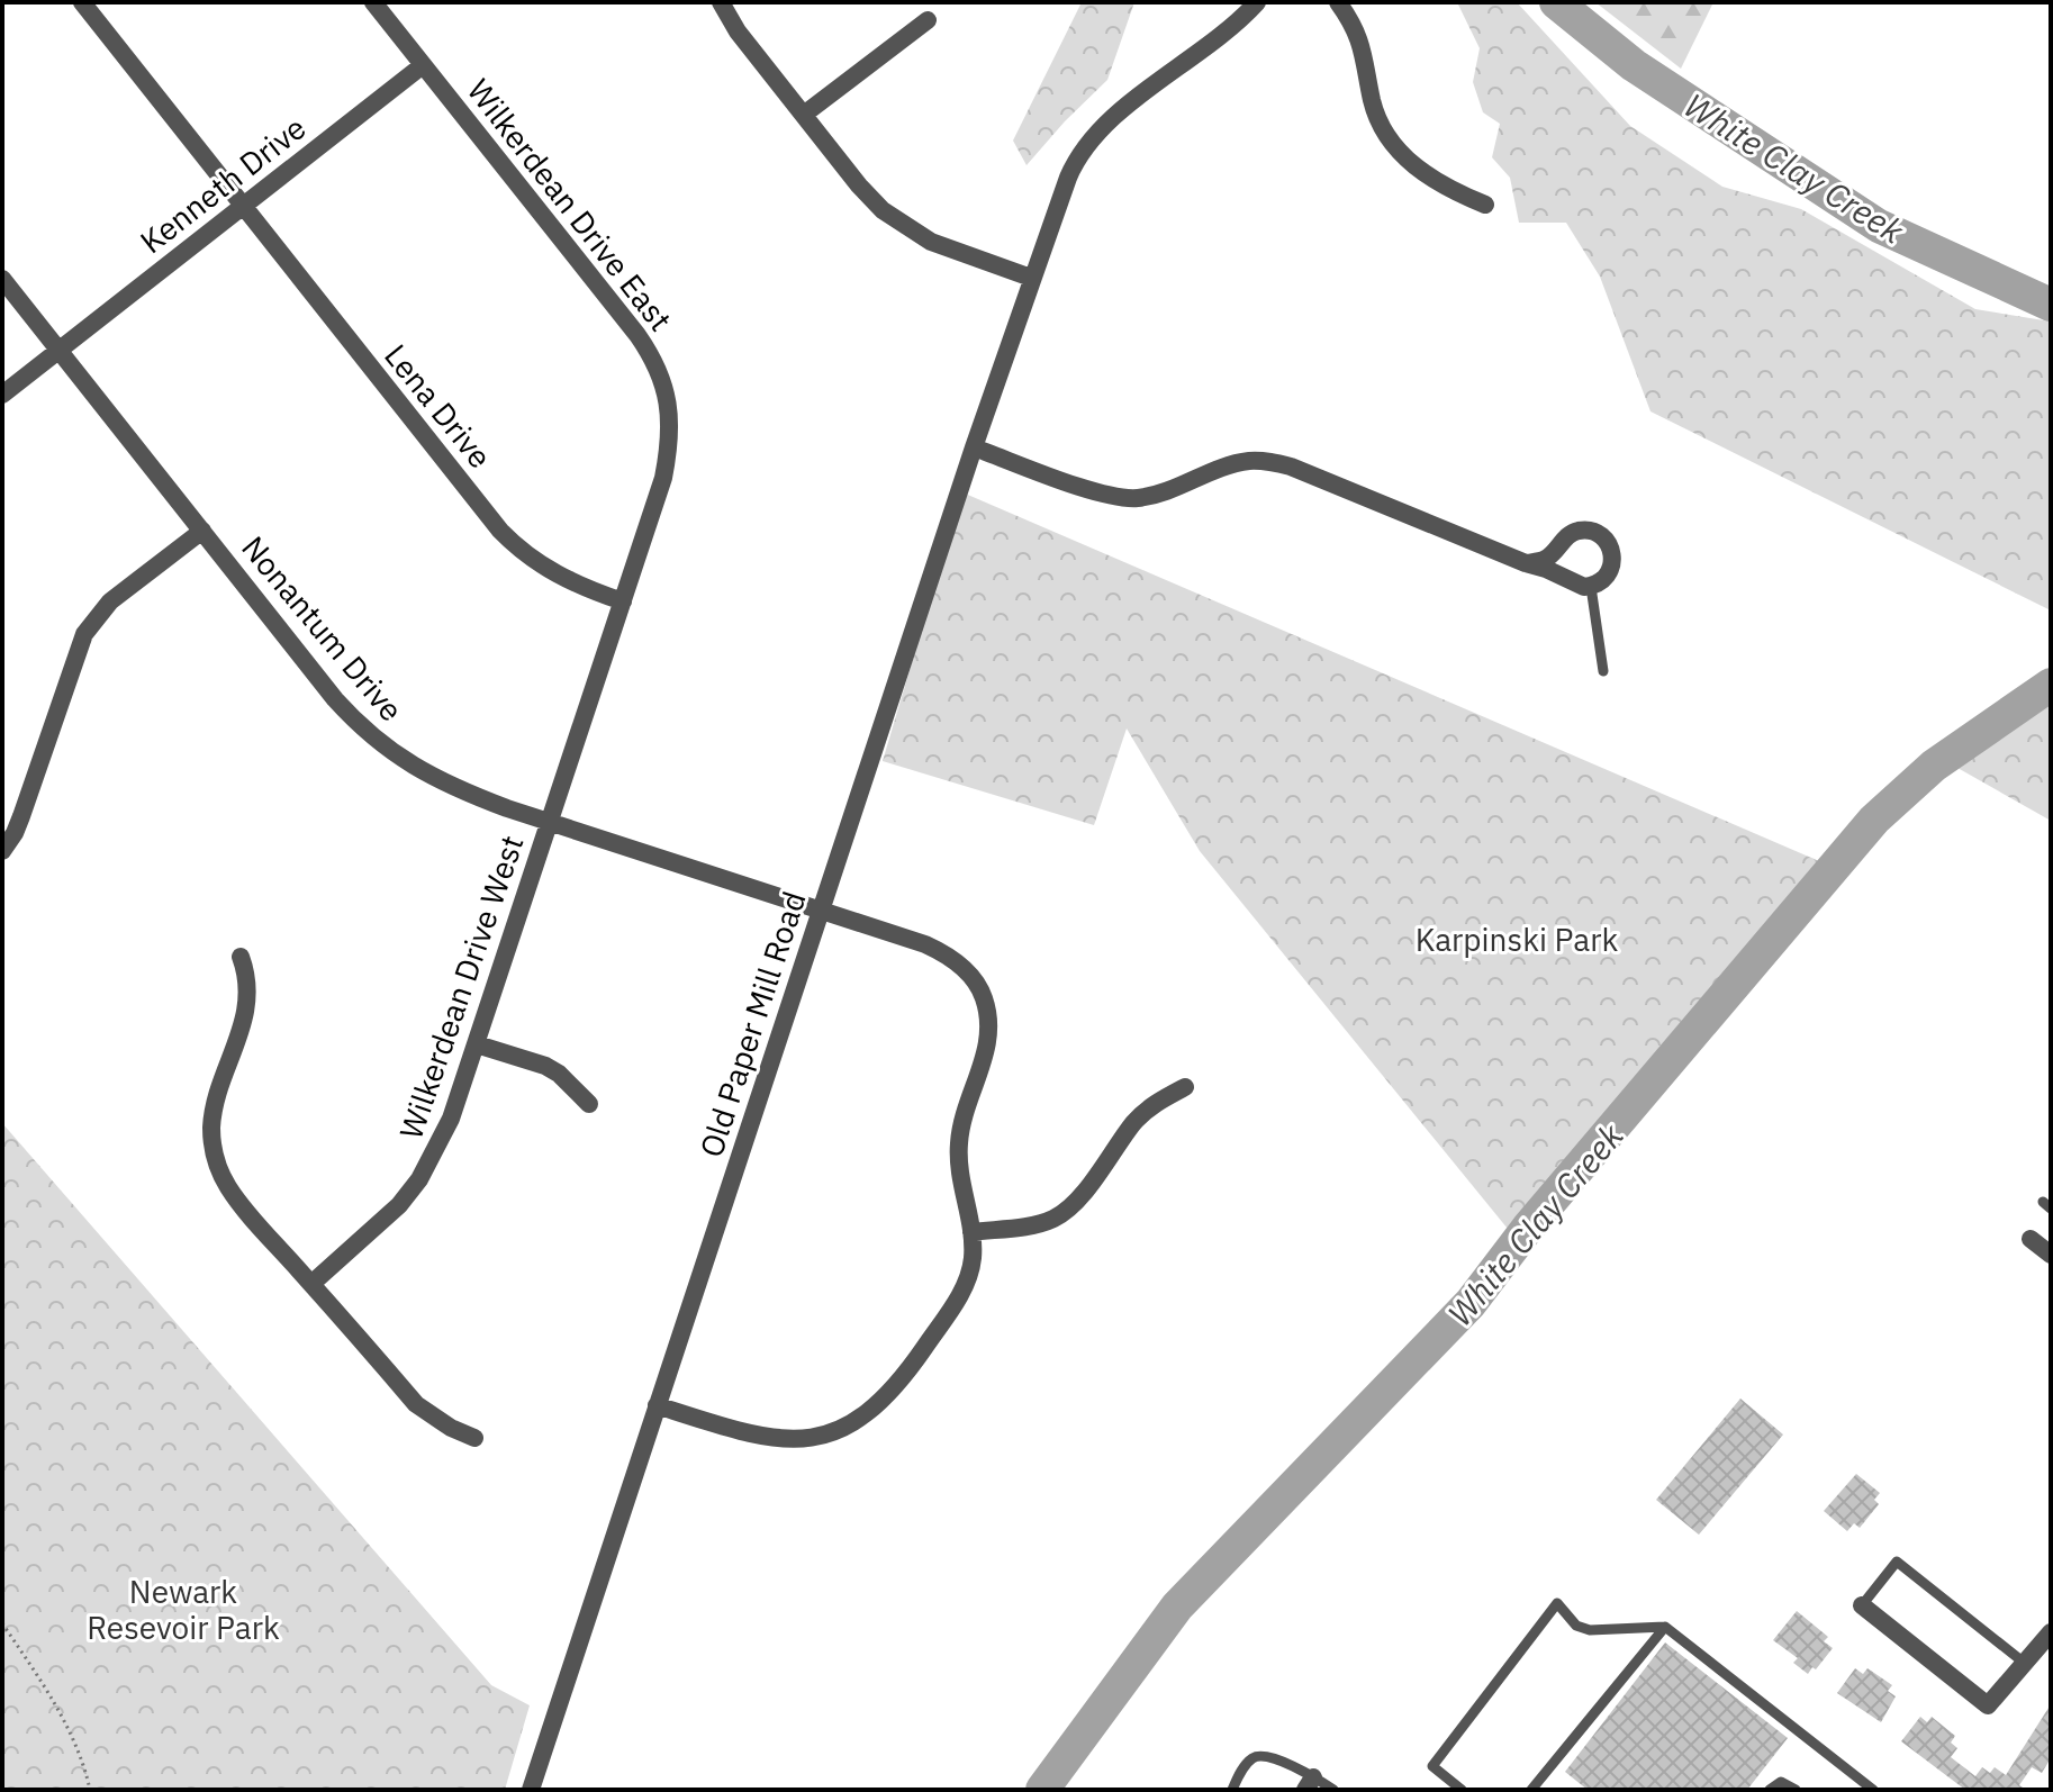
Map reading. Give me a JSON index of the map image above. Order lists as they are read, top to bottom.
{
  "streets": {
    "street": [
      "Kenneth Drive",
      "Wilkerdean Drive East",
      "Lena Drive",
      "Nonantum Drive",
      "Wilkerdean Drive West",
      "Old Paper Mill Road"
    ]
  },
  "crossings": [
    ["Kenneth Drive", "Wilkerdean Drive East"],
    ["Kenneth Drive", "Lena Drive"],
    ["Kenneth Drive", "Nonantum Drive"],
    ["Wilkerdean Drive East", "Lena Drive"],
    ["Wilkerdean Drive East", "Nonantum Drive"],
    ["Wilkerdean Drive East", "Wilkerdean Drive West"],
    ["Nonantum Drive", "Wilkerdean Drive West"],
    ["Nonantum Drive", "Old Paper Mill Road"]
  ],
  "water": ["White Clay Creek"],
  "parks": ["Karpinski Park", "Newark Resevoir Park"]
}
